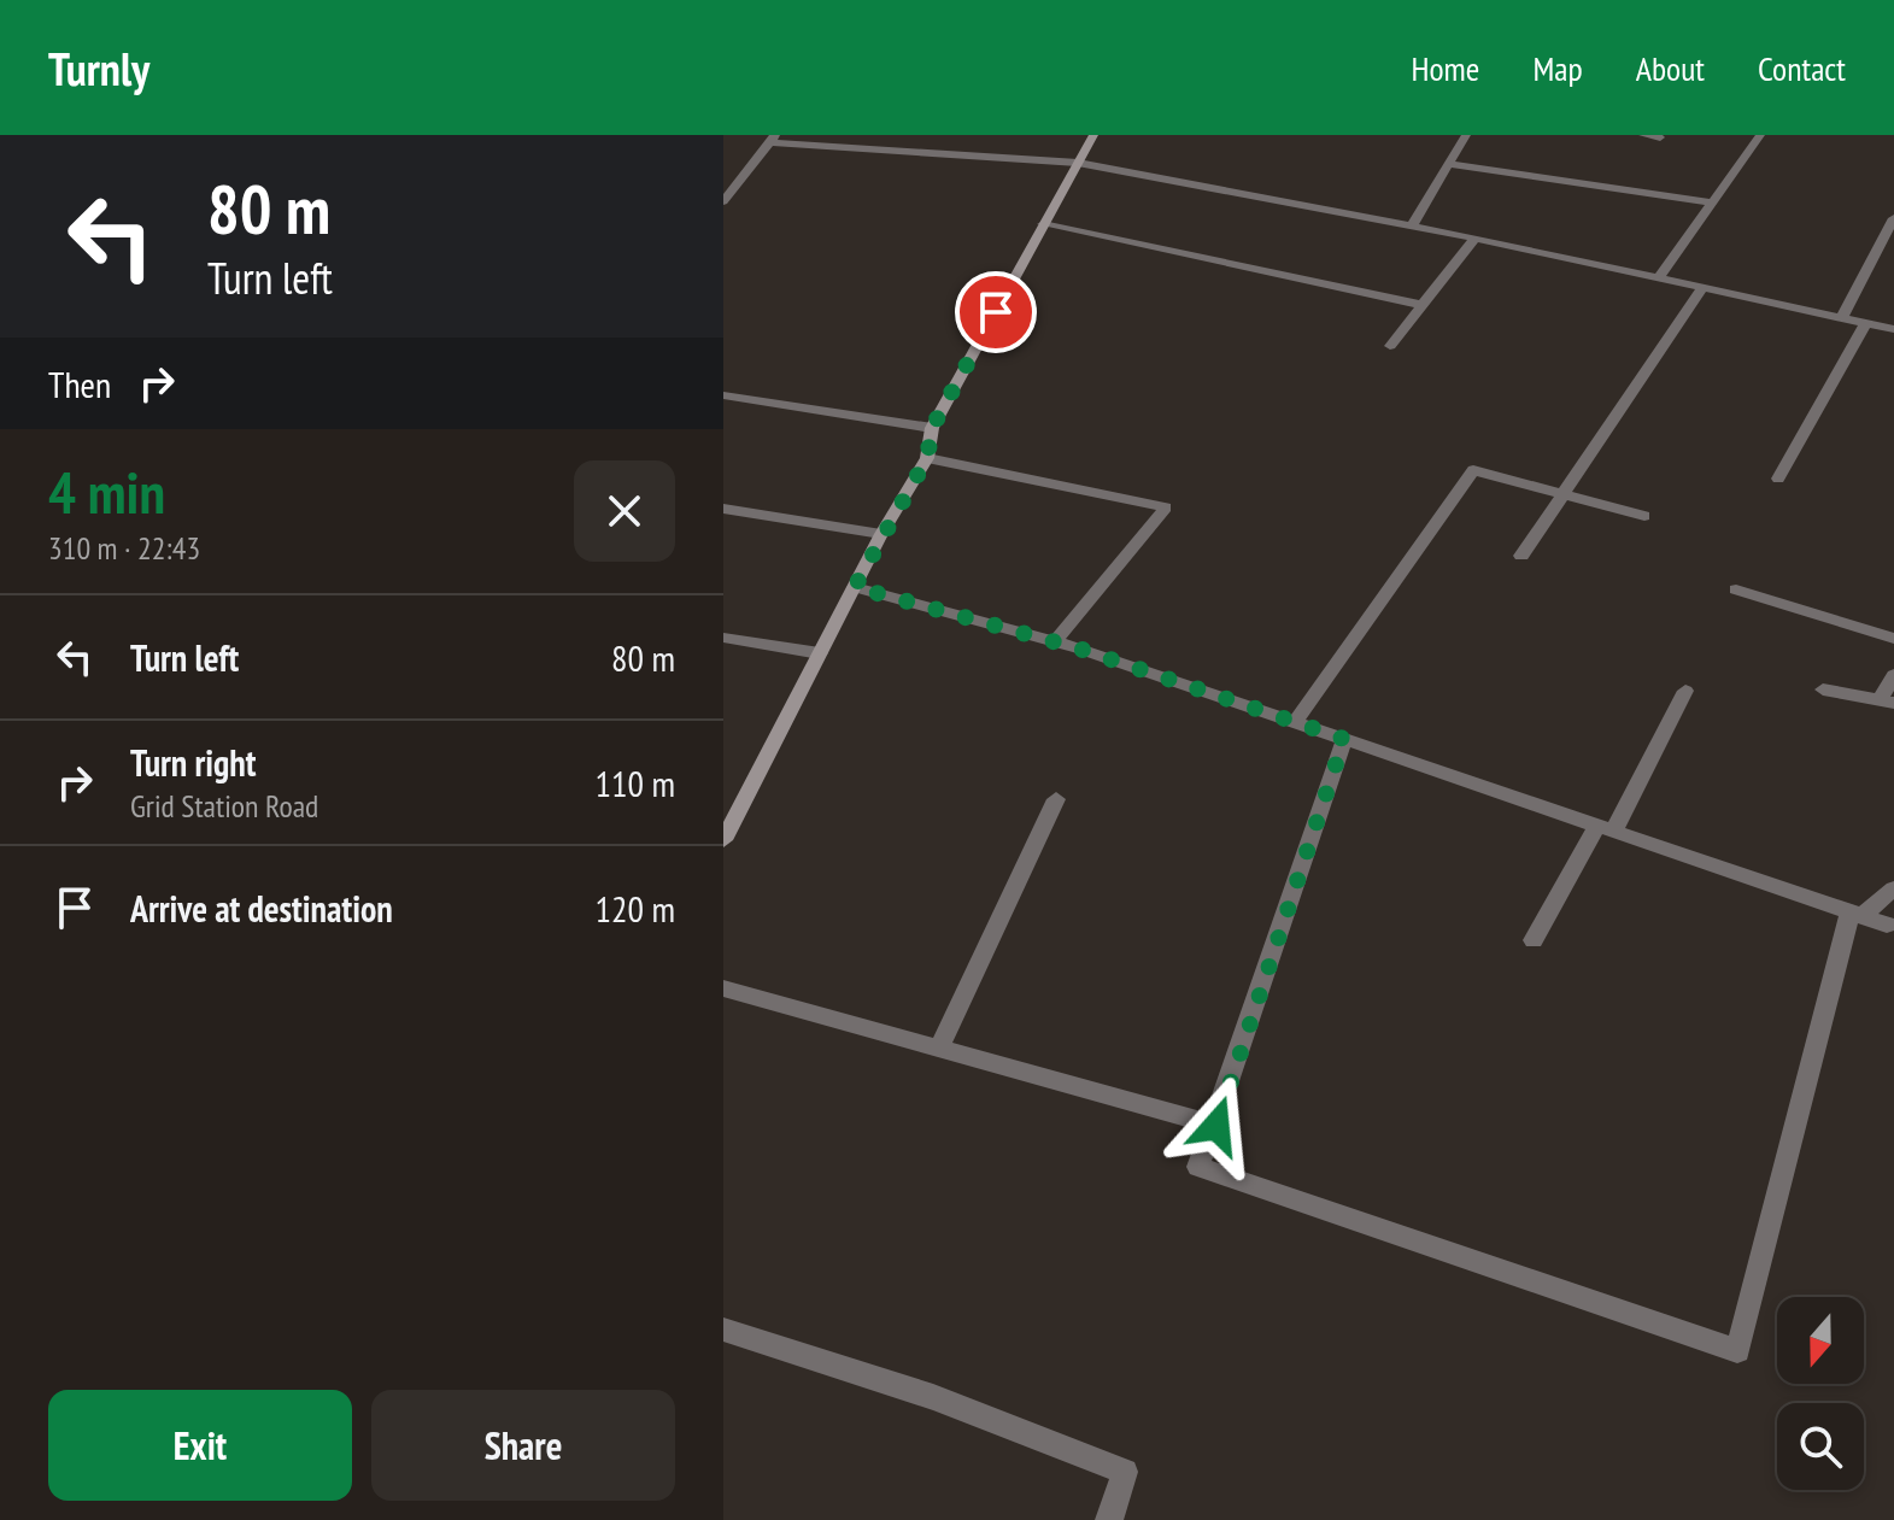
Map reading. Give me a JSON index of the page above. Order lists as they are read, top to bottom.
{
  "north": "bottom",
  "page": {
    "header": "Turnly",
    "nav": [
      "Home",
      "Map",
      "About",
      "Contact"
    ],
    "turn": ["80 m", "Turn left"],
    "then": "Then",
    "heading": ["4 min", "310 m · 22:43"],
    "list": [
      {
        "name": "Turn left",
        "value": "80 m"
      },
      {
        "name": "Turn right",
        "note": "Grid Station Road",
        "value": "110 m"
      },
      {
        "name": "Arrive at destination",
        "value": "120 m"
      }
    ],
    "buttons": ["Exit", "Share"]
  }
}
